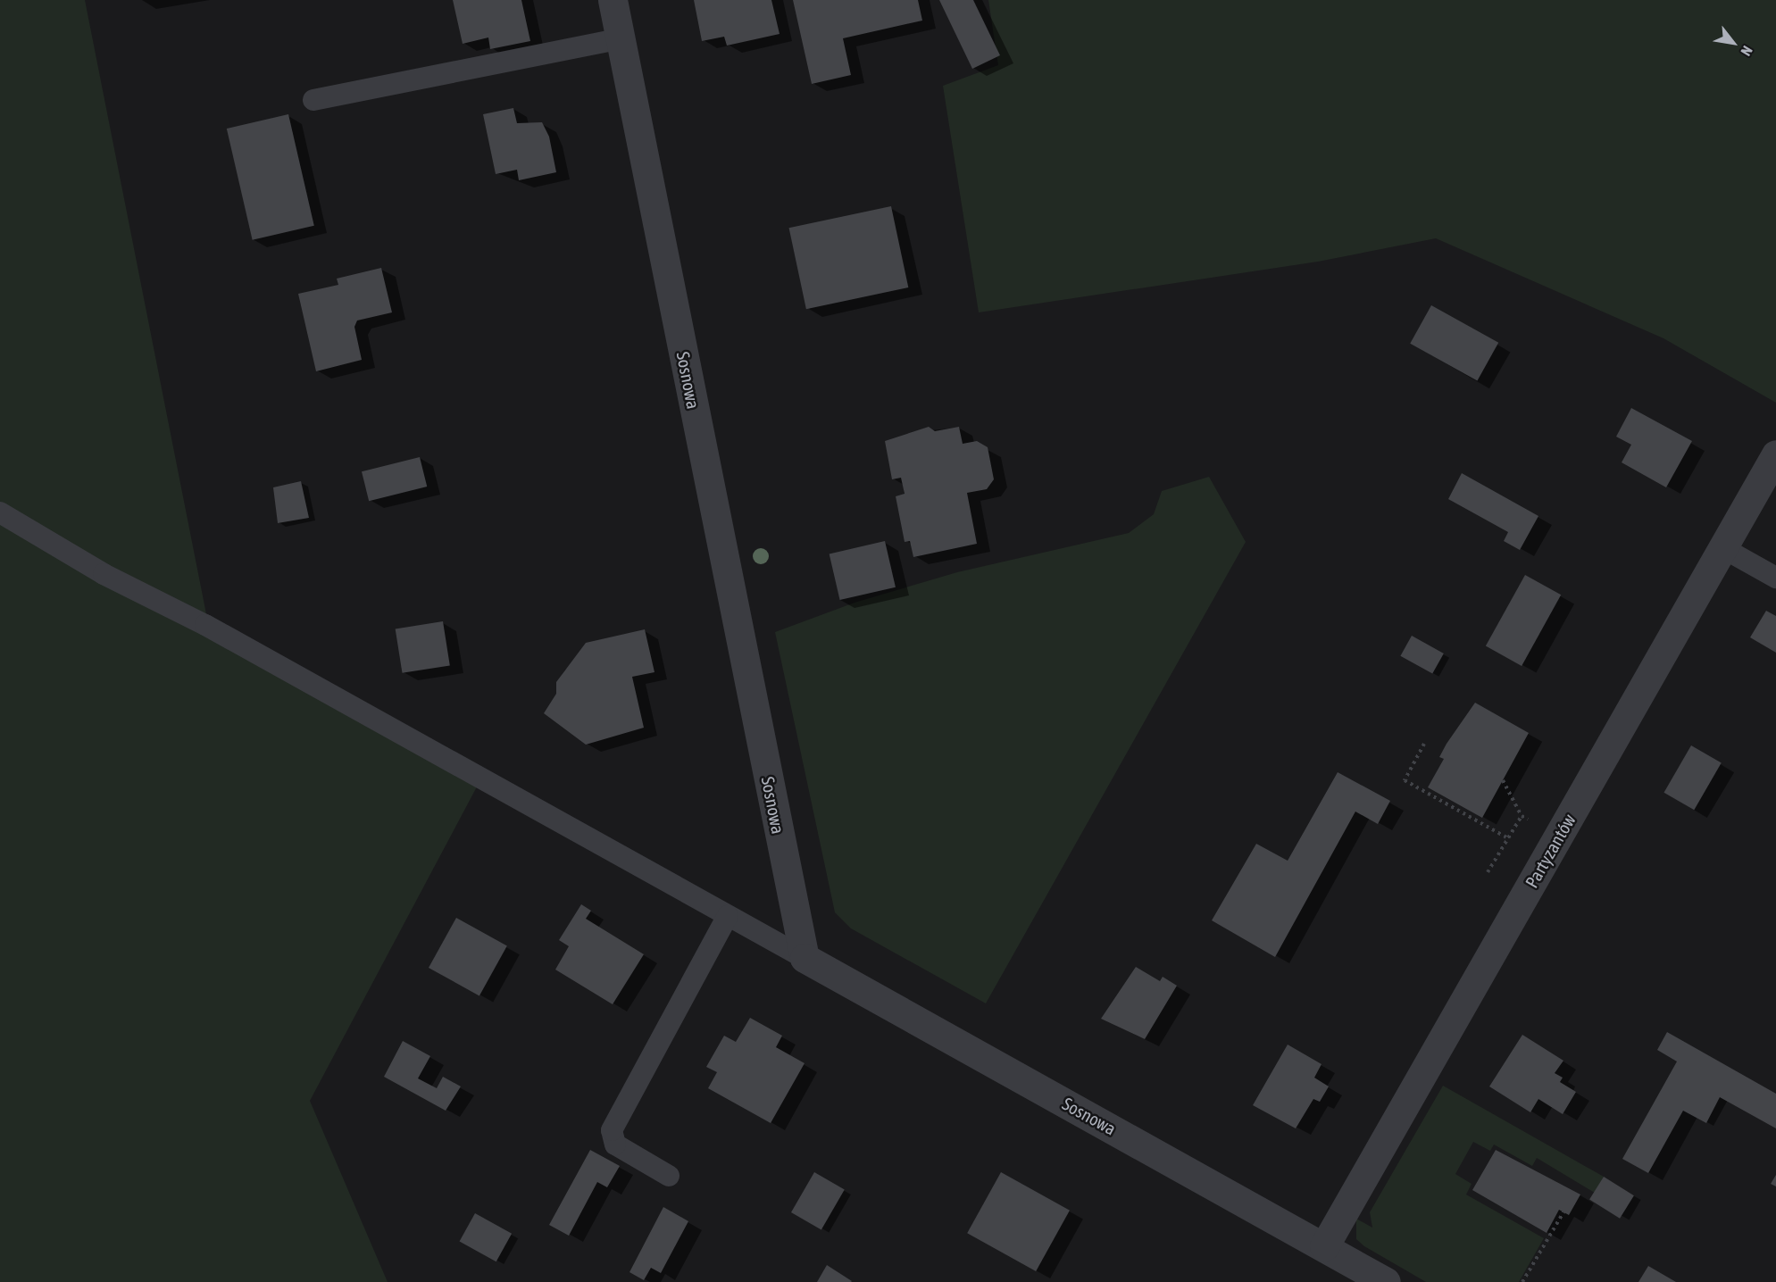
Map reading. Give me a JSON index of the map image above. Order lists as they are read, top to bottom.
{
  "streets": {
    "street": ["Sosnowa", "Partyzantów"]
  },
  "crossings": [
    ["Sosnowa", "Partyzantów"]
  ],
  "north": "bottom right"
}
